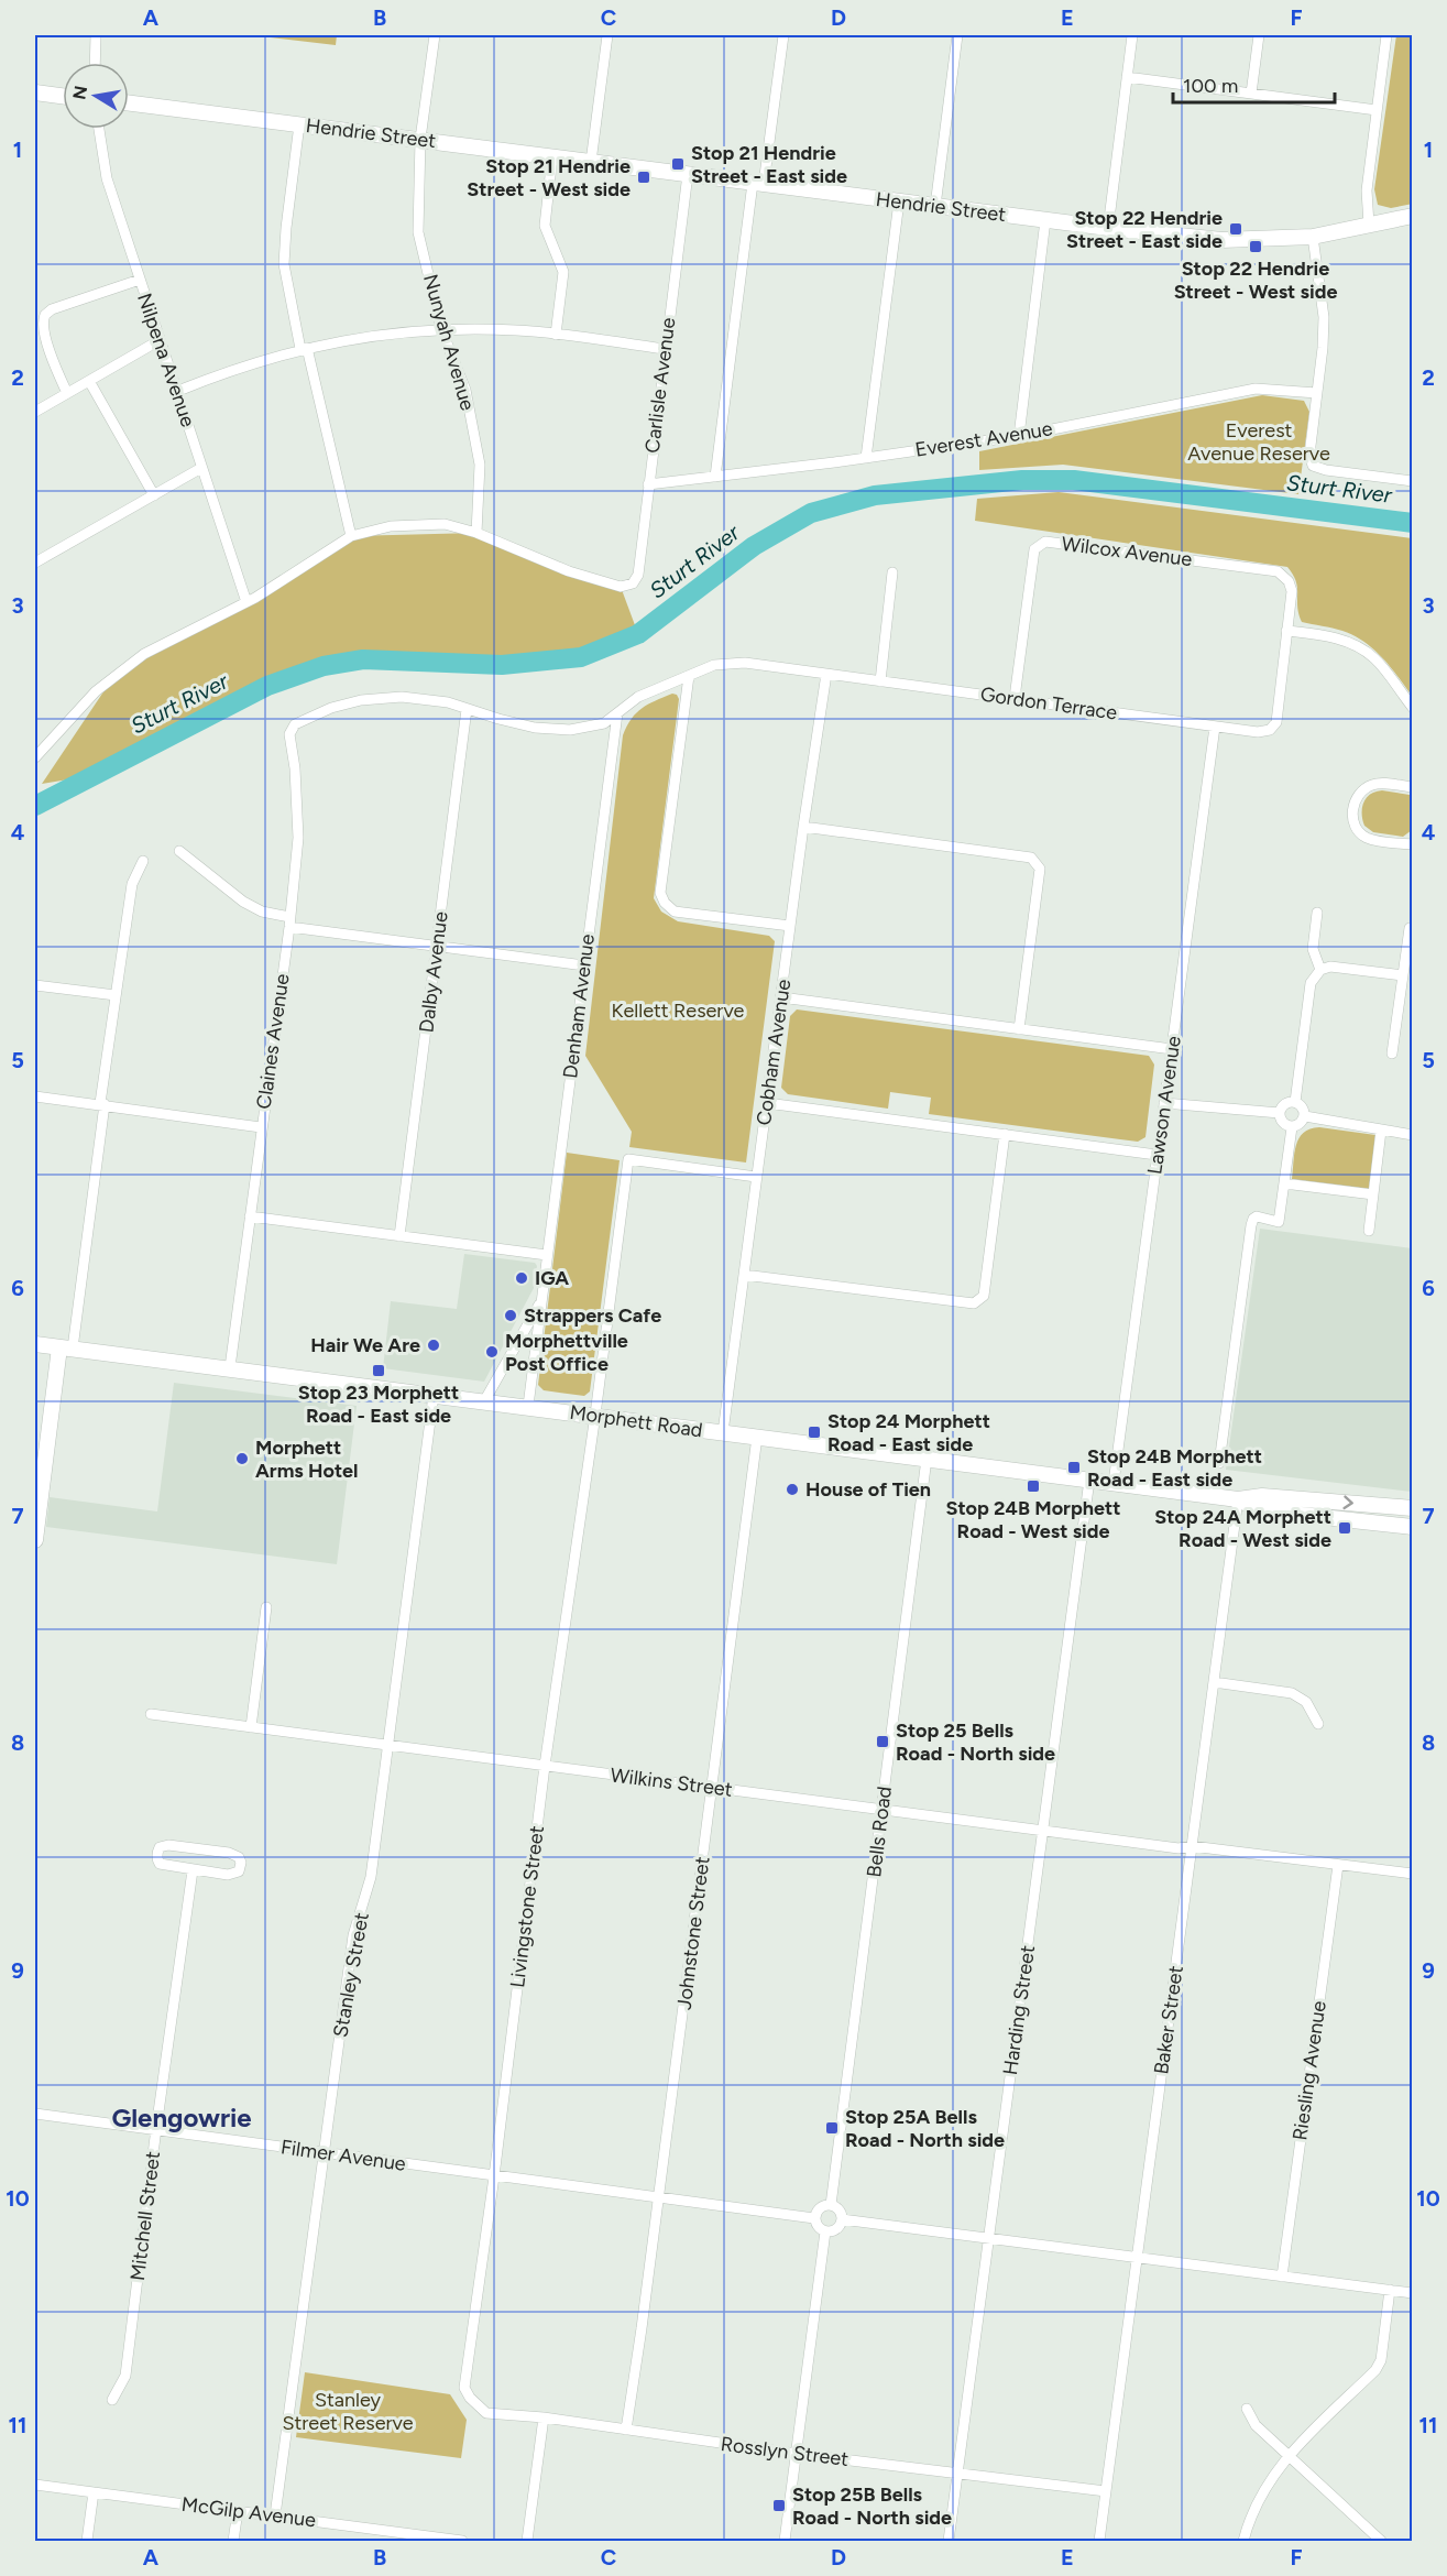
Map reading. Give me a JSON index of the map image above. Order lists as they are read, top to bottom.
{
  "streets": {
    "main road": ["Hendrie Street", "Morphett Road"],
    "street": [
      "Nunyah Avenue",
      "Nilpena Avenue",
      "Carlisle Avenue",
      "Everest Avenue",
      "Wilcox Avenue",
      "Gordon Terrace",
      "Dalby Avenue",
      "Denham Avenue",
      "Claines Avenue",
      "Cobham Avenue",
      "Lawson Avenue",
      "Wilkins Street",
      "Bells Road",
      "Livingstone Street",
      "Johnstone Street",
      "Stanley Street",
      "Harding Street",
      "Baker Street",
      "Riesling Avenue",
      "Filmer Avenue",
      "Mitchell Street",
      "Rosslyn Street",
      "McGilp Avenue"
    ]
  },
  "crossings": [
    ["Hendrie Street", "Nunyah Avenue"],
    ["Hendrie Street", "Carlisle Avenue"],
    ["Nunyah Avenue", "Carlisle Avenue"],
    ["Carlisle Avenue", "Everest Avenue"],
    ["Wilcox Avenue", "Gordon Terrace"],
    ["Gordon Terrace", "Dalby Avenue"],
    ["Gordon Terrace", "Denham Avenue"],
    ["Gordon Terrace", "Claines Avenue"],
    ["Gordon Terrace", "Cobham Avenue"],
    ["Gordon Terrace", "Lawson Avenue"],
    ["Denham Avenue", "Morphett Road"],
    ["Claines Avenue", "Morphett Road"],
    ["Cobham Avenue", "Morphett Road"],
    ["Cobham Avenue", "Livingstone Street"],
    ["Lawson Avenue", "Morphett Road"],
    ["Morphett Road", "Bells Road"],
    ["Morphett Road", "Livingstone Street"],
    ["Morphett Road", "Johnstone Street"],
    ["Morphett Road", "Stanley Street"],
    ["Morphett Road", "Harding Street"],
    ["Morphett Road", "Baker Street"],
    ["Wilkins Street", "Bells Road"],
    ["Wilkins Street", "Livingstone Street"],
    ["Wilkins Street", "Johnstone Street"],
    ["Wilkins Street", "Stanley Street"],
    ["Wilkins Street", "Harding Street"],
    ["Wilkins Street", "Baker Street"],
    ["Wilkins Street", "Riesling Avenue"],
    ["Bells Road", "Filmer Avenue"],
    ["Livingstone Street", "Filmer Avenue"],
    ["Livingstone Street", "Rosslyn Street"],
    ["Johnstone Street", "Filmer Avenue"],
    ["Johnstone Street", "Rosslyn Street"],
    ["Stanley Street", "Filmer Avenue"],
    ["Stanley Street", "McGilp Avenue"],
    ["Harding Street", "Rosslyn Street"],
    ["Baker Street", "Rosslyn Street"],
    ["Filmer Avenue", "Mitchell Street"]
  ],
  "districts": ["Glengowrie"],
  "water": ["Sturt River"],
  "parks": ["Everest Avenue Reserve", "Kellett Reserve", "Stanley Street Reserve"],
  "places": {
    "transit": [
      "Stop 21 Hendrie Street - East side",
      "Stop 21 Hendrie Street - West side",
      "Stop 22 Hendrie Street - East side",
      "Stop 22 Hendrie Street - West side",
      "Stop 23 Morphett Road - East side",
      "Stop 24 Morphett Road - East side",
      "Stop 24B Morphett Road - East side",
      "Stop 24B Morphett Road - West side",
      "Stop 24A Morphett Road - West side",
      "Stop 25 Bells Road - North side",
      "Stop 25A Bells Road - North side",
      "Stop 25B Bells Road - North side"
    ],
    "other": [
      "IGA",
      "Strappers Cafe",
      "Hair We Are",
      "Morphettville Post Office",
      "Morphett Arms Hotel",
      "House of Tien"
    ]
  },
  "scale_bar": "100 m",
  "north": "left",
  "grid": {
    "columns": [
      "A",
      "B",
      "C",
      "D",
      "E",
      "F"
    ],
    "rows": [
      "1",
      "2",
      "3",
      "4",
      "5",
      "6",
      "7",
      "8",
      "9",
      "10",
      "11"
    ]
  }
}
